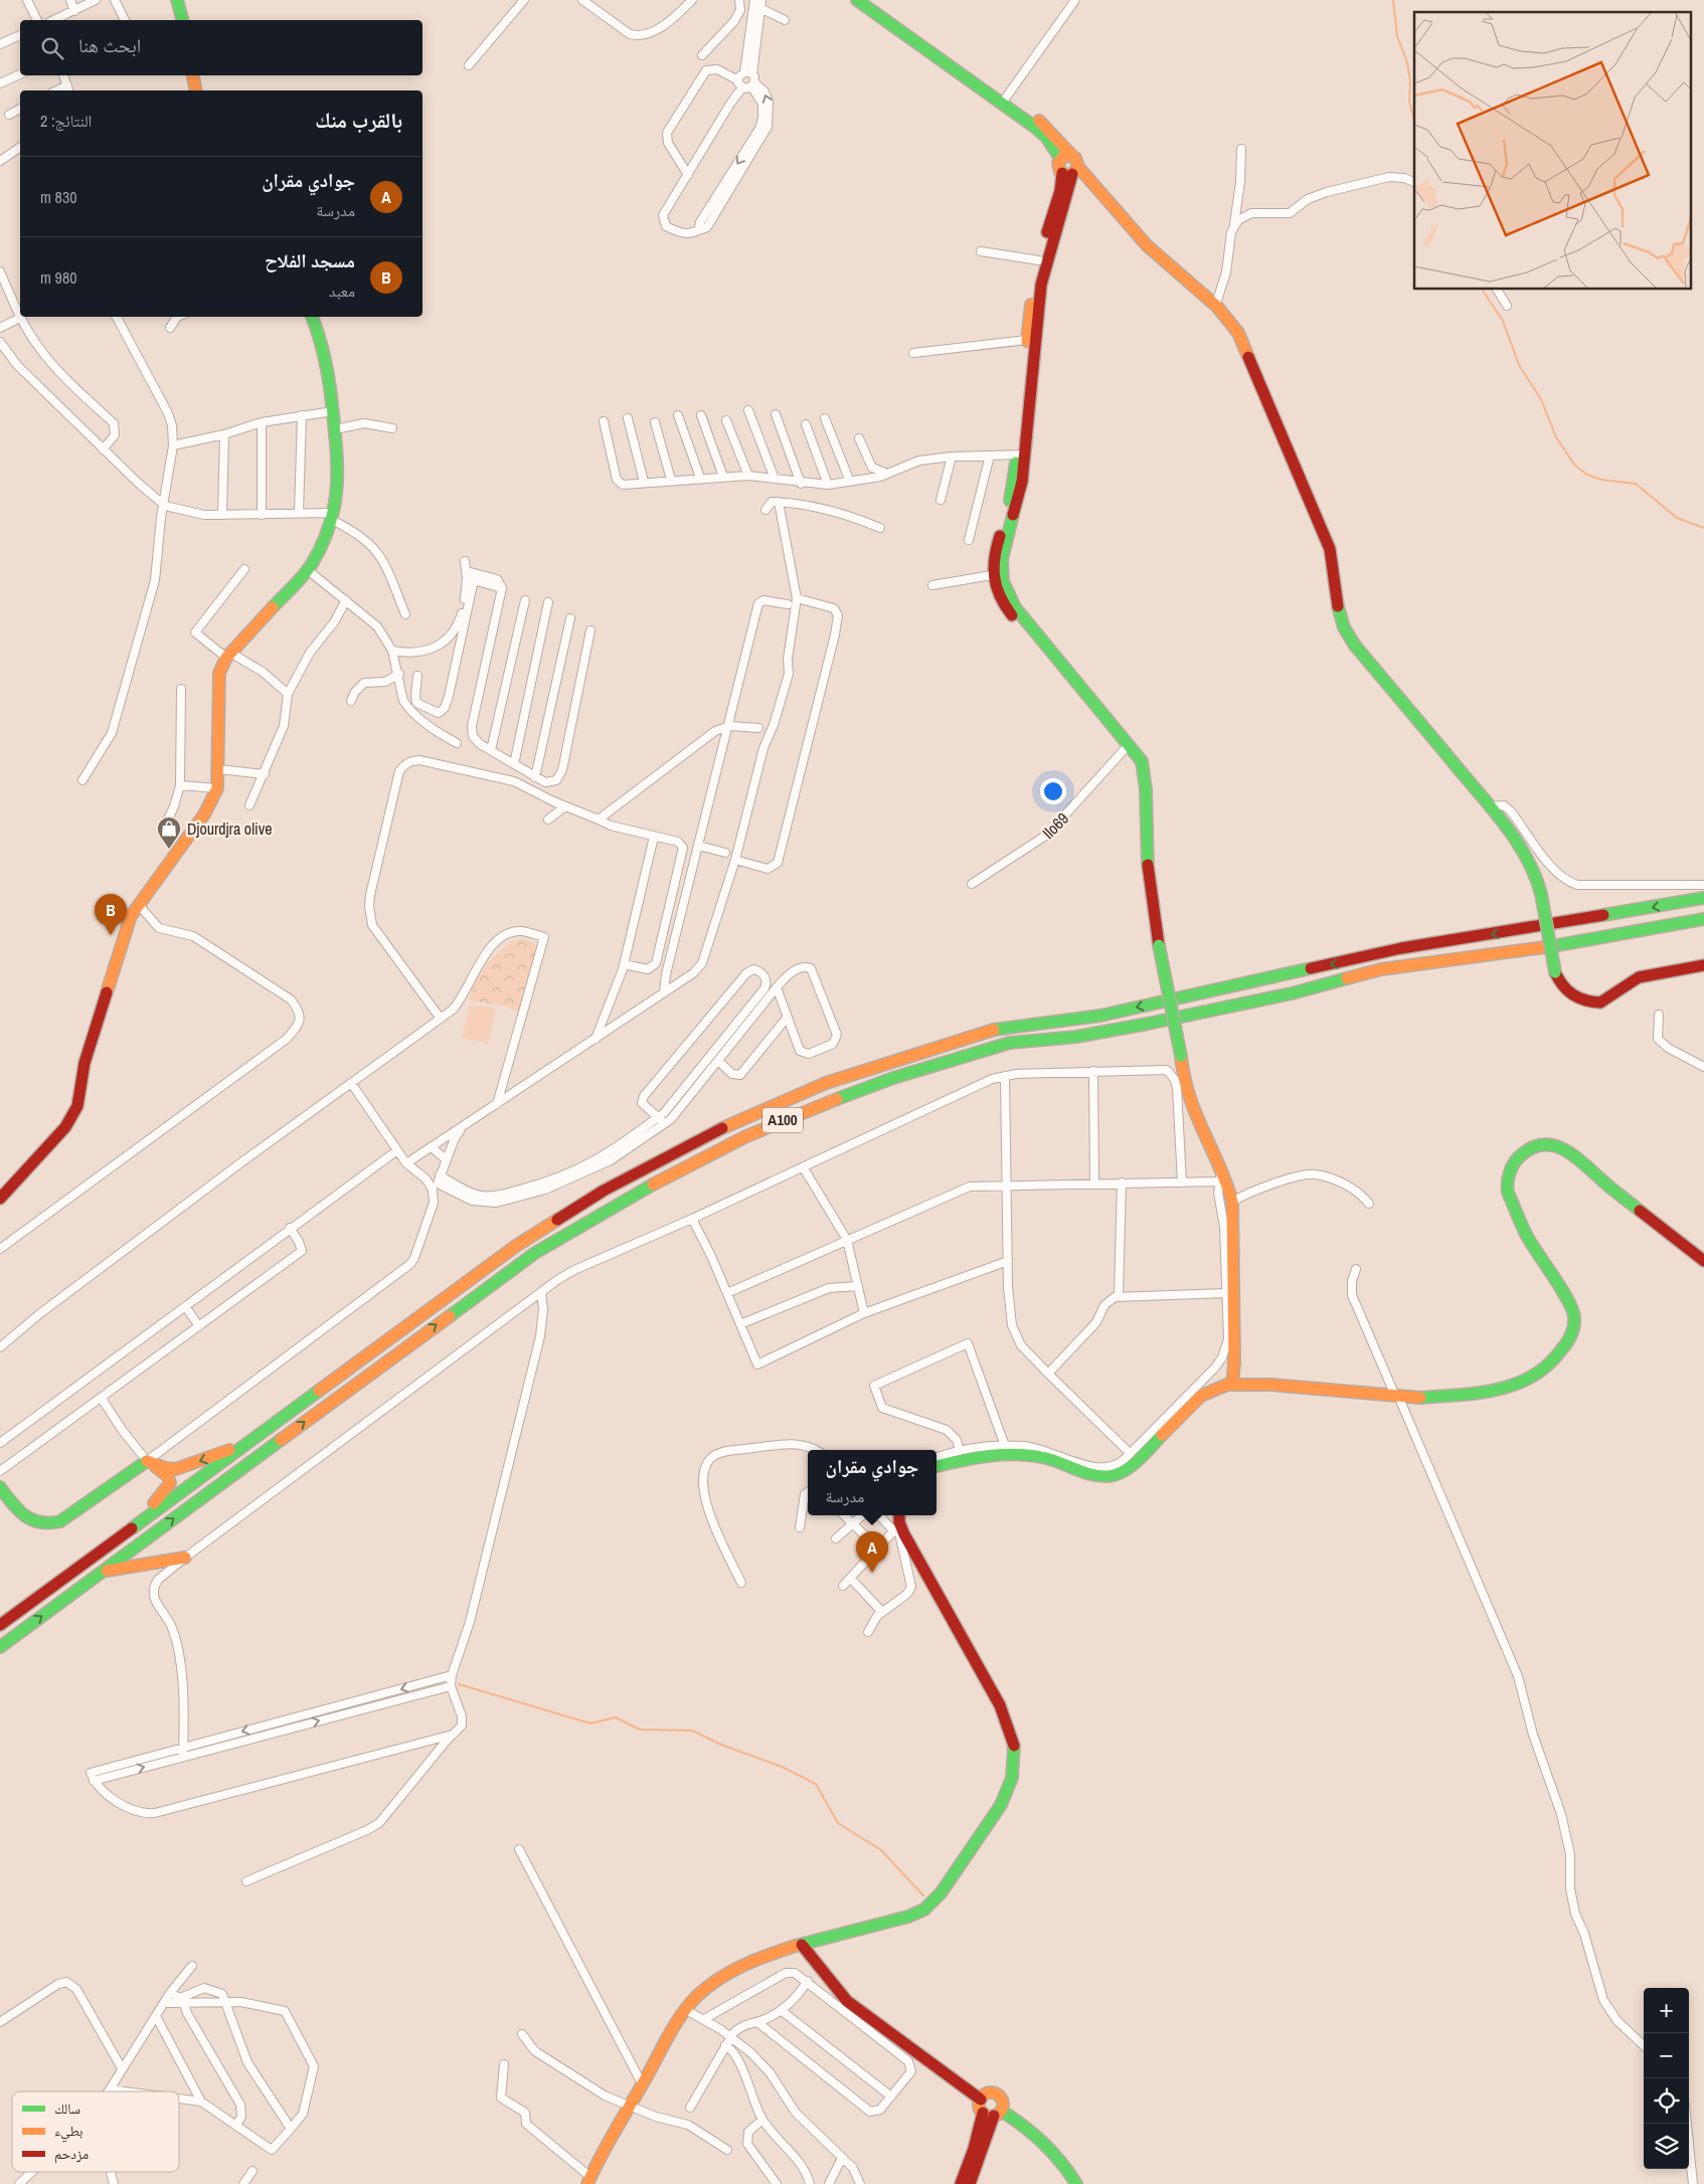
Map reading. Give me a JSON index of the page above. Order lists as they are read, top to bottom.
{
  "streets": {
    "main road": ["A100"],
    "street": ["Ilo69"]
  },
  "places": {
    "shop": ["Djourdjra olive"]
  },
  "legend": ["سالك", "بطيء", "مزدحم"],
  "page": {
    "search": "ابحث هنا",
    "heading": ["بالقرب منك", "النتائج: 2"],
    "list": [
      {
        "mark": "A",
        "name": "جوادي مقران",
        "note": "مدرسة",
        "value": "830 m"
      },
      {
        "mark": "B",
        "name": "مسجد الفلاح",
        "note": "معبد",
        "value": "980 m"
      }
    ],
    "pins": ["B", "A"],
    "popup": ["جوادي مقران", "مدرسة"],
    "map_buttons": ["+", "−"]
  }
}
